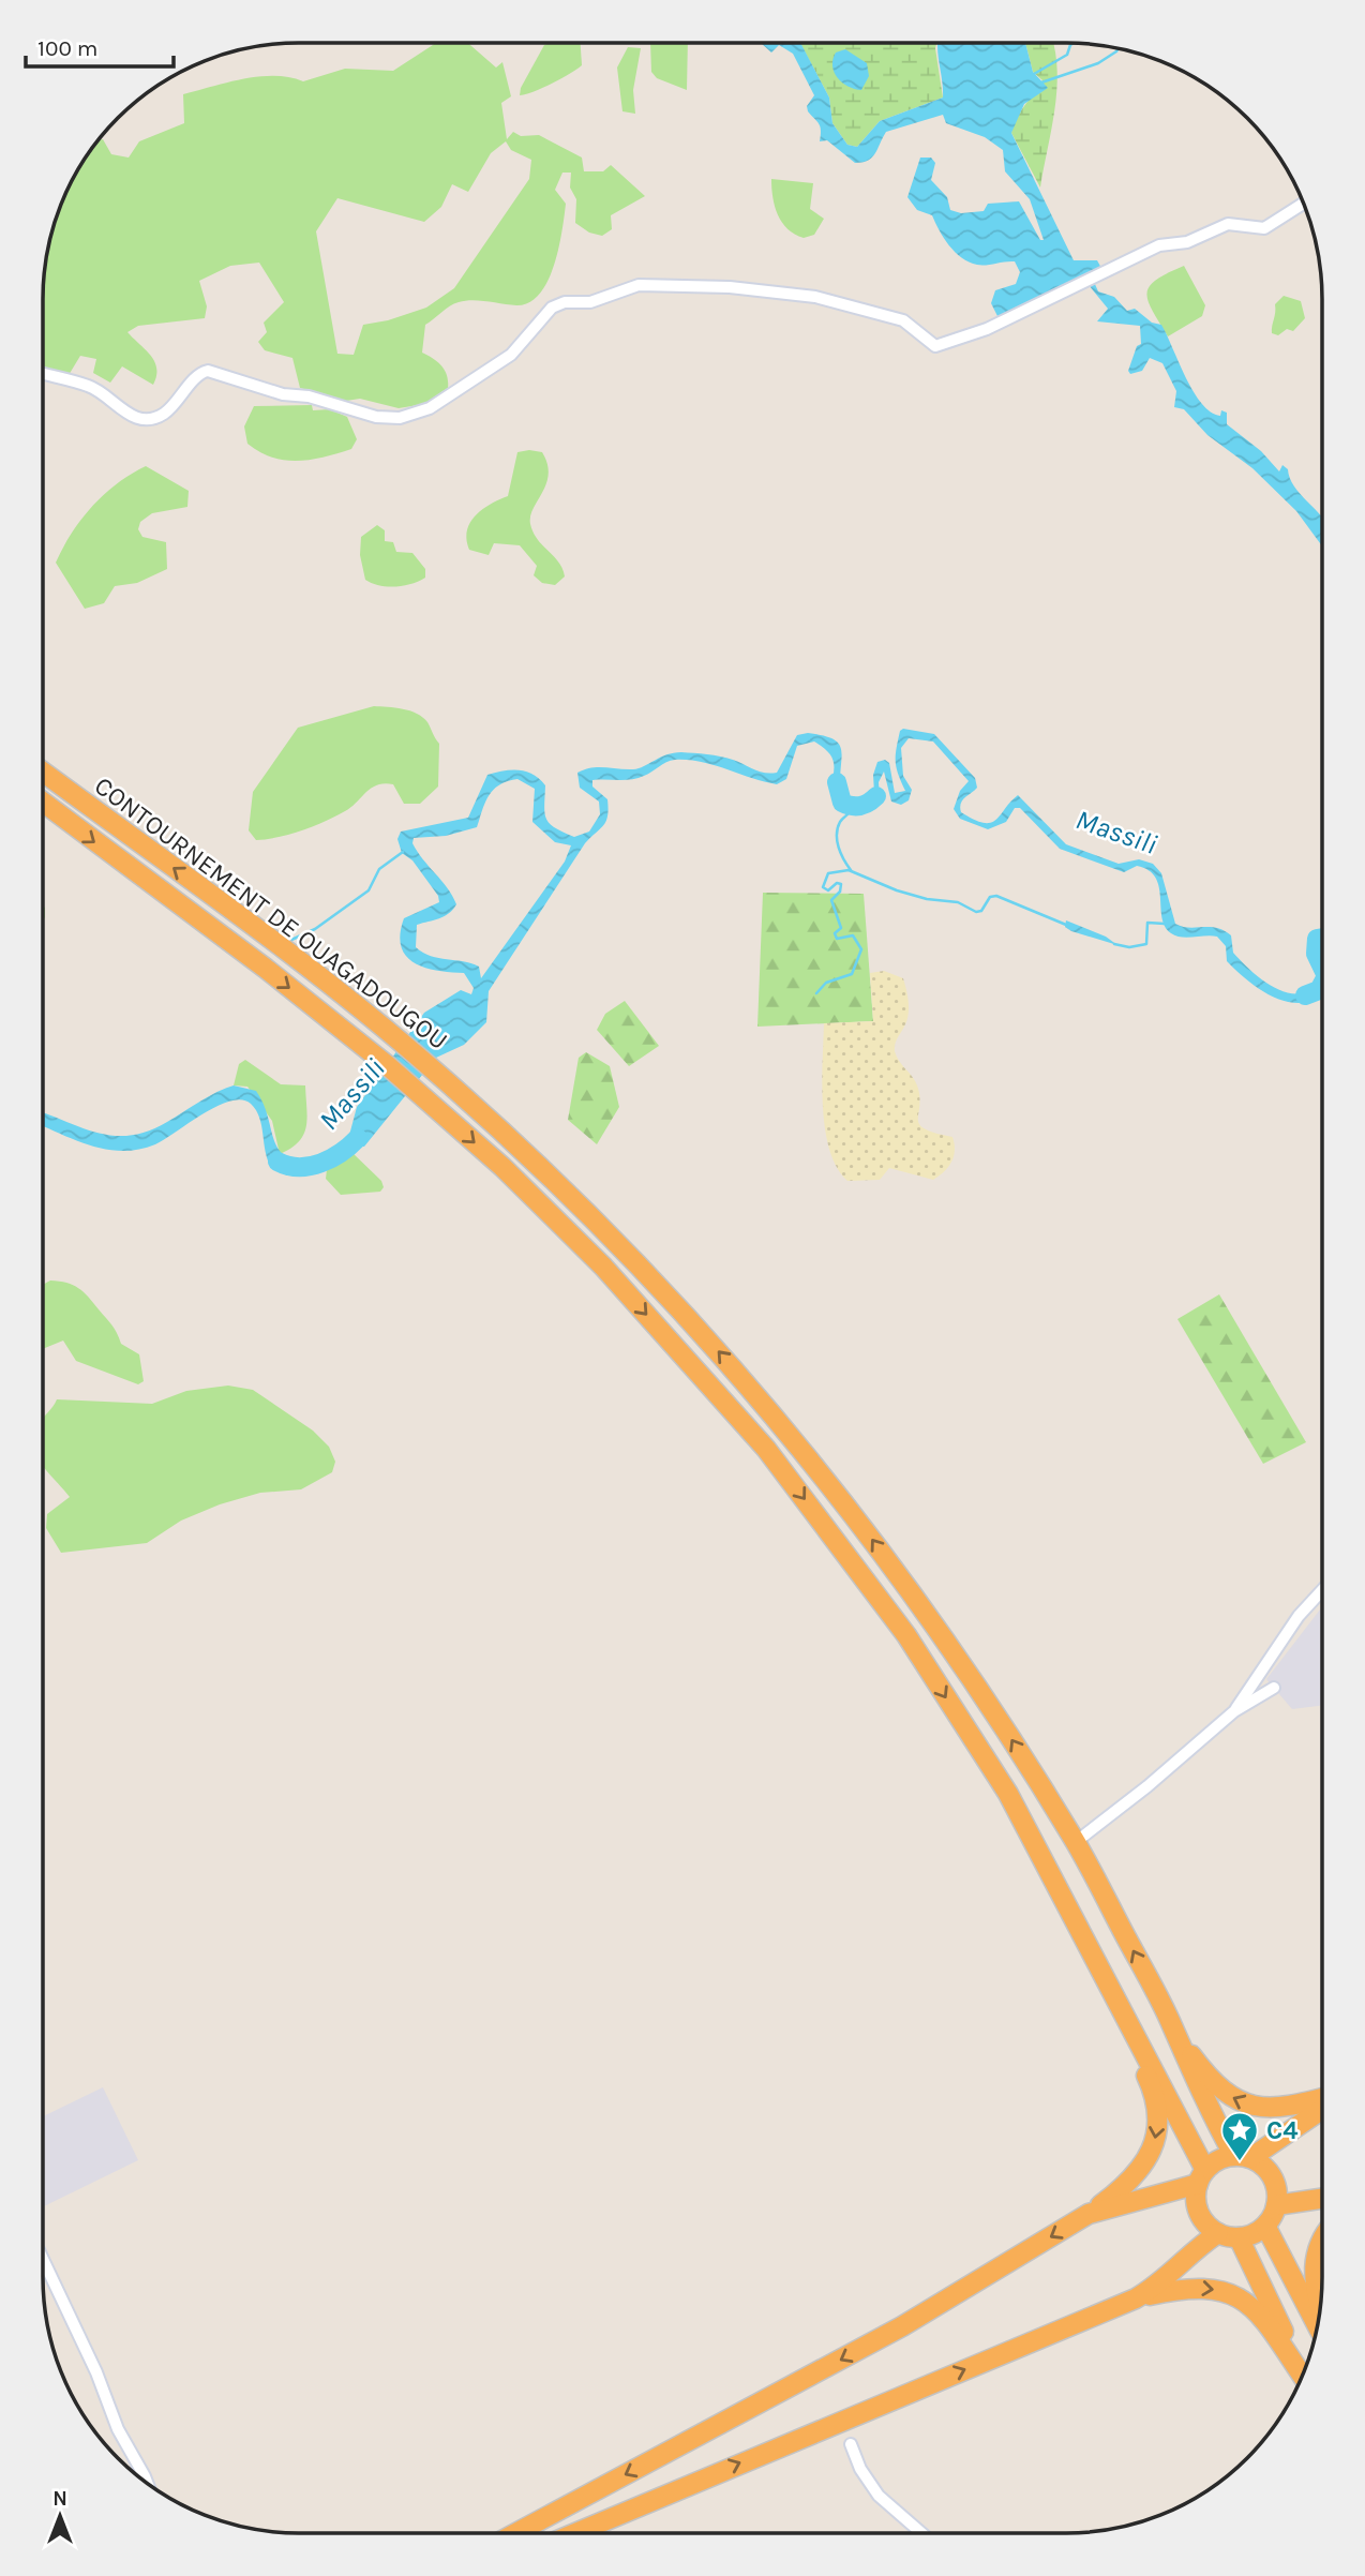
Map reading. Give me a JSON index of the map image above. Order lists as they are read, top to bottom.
{
  "streets": {
    "highway": ["CONTOURNEMENT DE OUAGADOUGOU"]
  },
  "water": ["Massili"],
  "places": {
    "place": ["C4"]
  },
  "scale_bar": "100 m",
  "north": "top"
}
